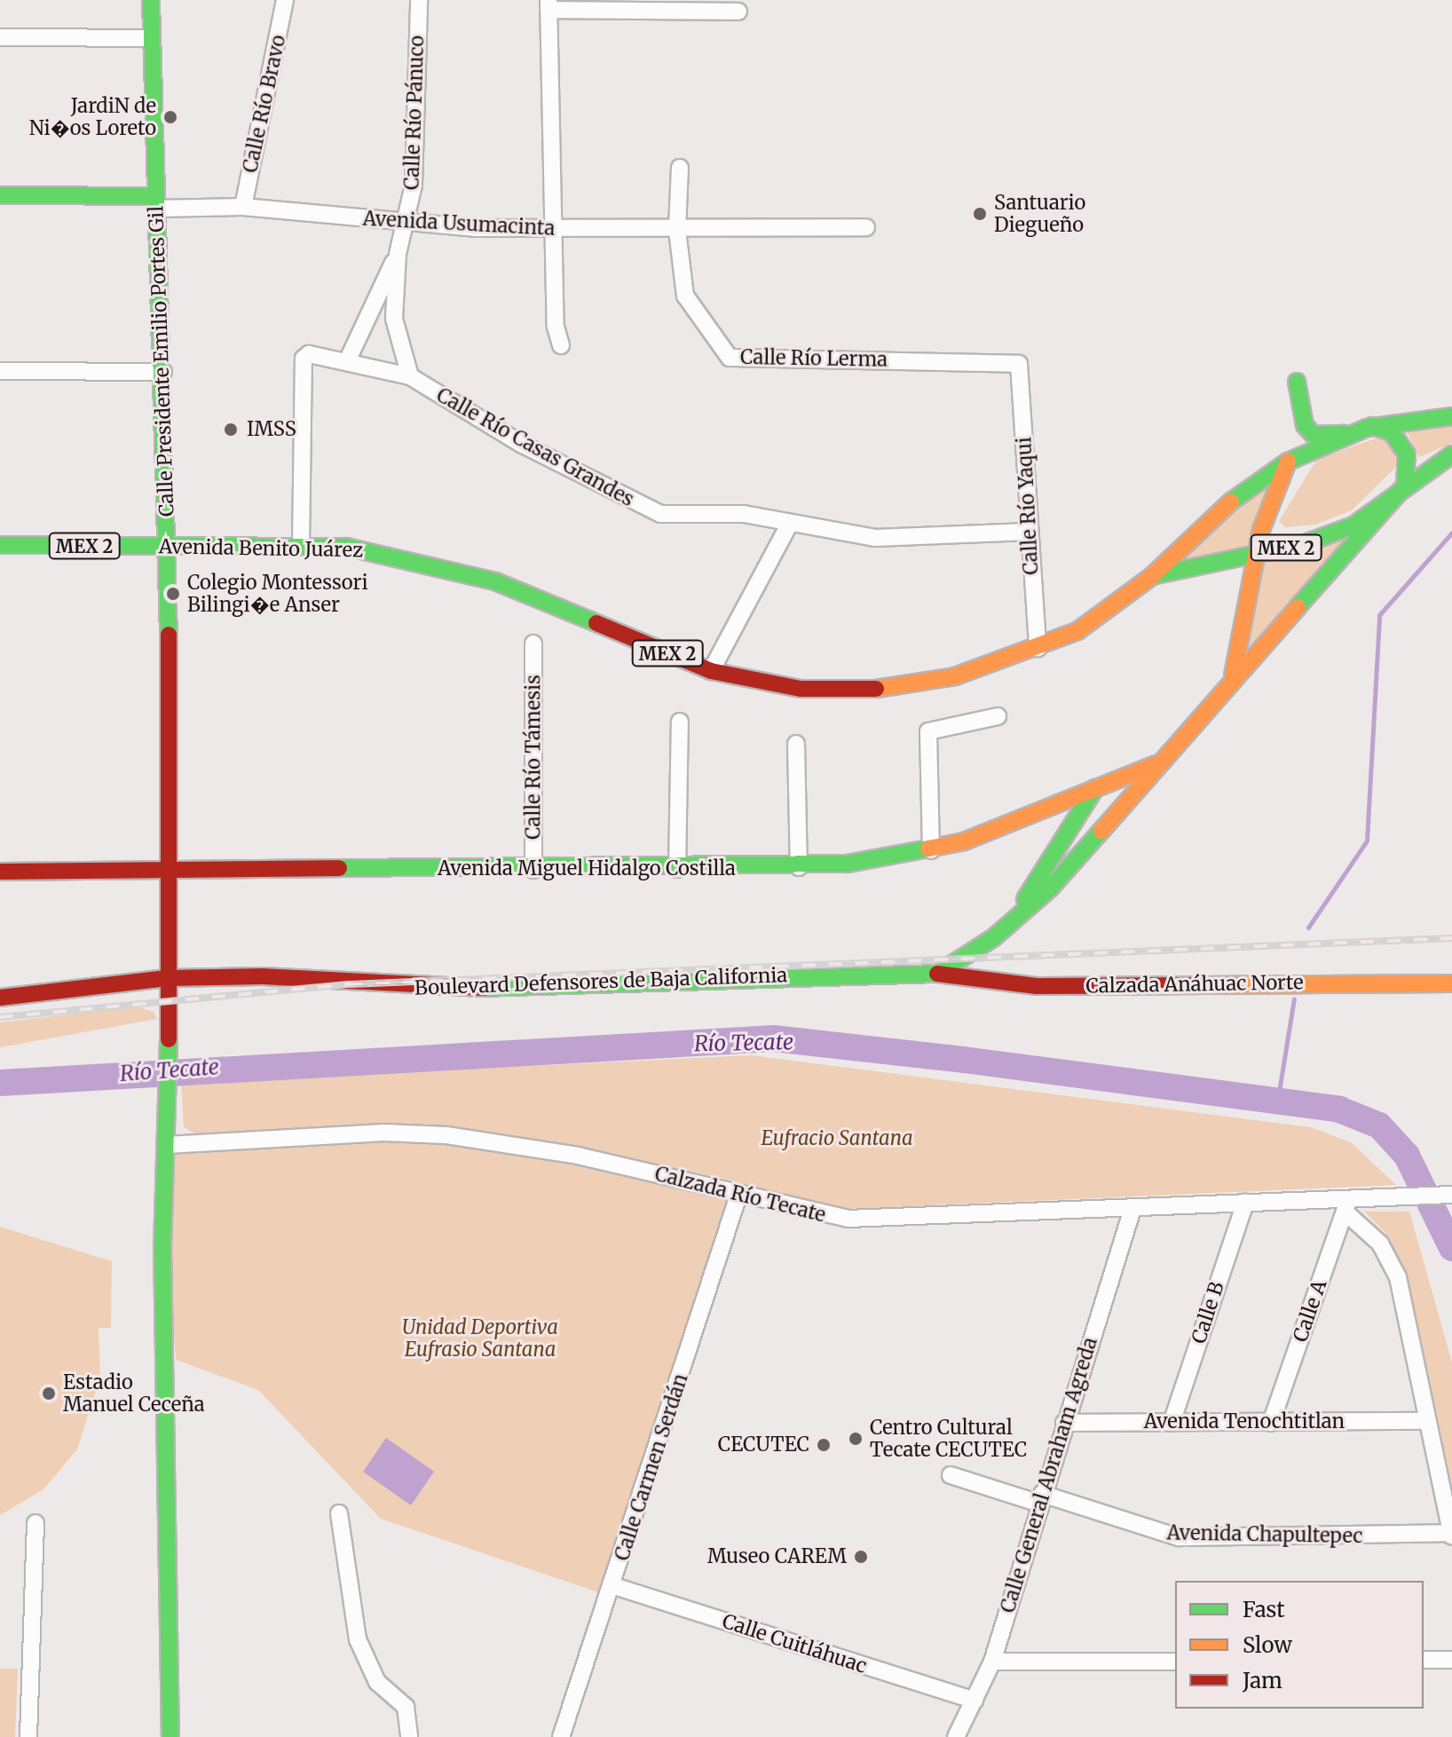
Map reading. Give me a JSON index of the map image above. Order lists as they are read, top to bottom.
{
  "streets": {
    "main road": [
      "Calle Presidente Emilio Portes Gil",
      "MEX 2",
      "Avenida Benito Juárez",
      "Avenida Miguel Hidalgo Costilla",
      "Boulevard Defensores de Baja California",
      "Calzada Anáhuac Norte"
    ],
    "street": [
      "Calle Río Bravo",
      "Calle Río Pánuco",
      "Avenida Usumacinta",
      "Calle Río Lerma",
      "Calle Río Casas Grandes",
      "Calle Río Yaqui",
      "Calle Río Támesis",
      "Calzada Río Tecate",
      "Calle A",
      "Calle B",
      "Avenida Tenochtitlan",
      "Calle Carmen Serdán",
      "Calle General Abraham Agreda",
      "Avenida Chapultepec",
      "Calle Cuitláhuac"
    ]
  },
  "crossings": [
    ["Calle Río Bravo", "Avenida Usumacinta"],
    ["Calle Río Pánuco", "Avenida Usumacinta"],
    ["Avenida Usumacinta", "Calle Río Lerma"],
    ["Avenida Usumacinta", "Calle Presidente Emilio Portes Gil"],
    ["Calle Río Lerma", "Calle Río Yaqui"],
    ["Calle Presidente Emilio Portes Gil", "Avenida Benito Juárez"],
    ["Calle Presidente Emilio Portes Gil", "Avenida Miguel Hidalgo Costilla"],
    ["Calle Presidente Emilio Portes Gil", "Boulevard Defensores de Baja California"],
    ["Calle Presidente Emilio Portes Gil", "Calzada Río Tecate"],
    ["Calle Río Casas Grandes", "Calle Río Yaqui"],
    ["Calle Río Casas Grandes", "Avenida Benito Juárez"],
    ["Calle Río Yaqui", "Avenida Benito Juárez"],
    ["MEX 2", "Avenida Benito Juárez"],
    ["Calle Río Támesis", "Avenida Miguel Hidalgo Costilla"],
    ["Boulevard Defensores de Baja California", "Calzada Anáhuac Norte"],
    ["Calzada Río Tecate", "Calle A"],
    ["Calzada Río Tecate", "Calle B"],
    ["Calzada Río Tecate", "Calle Carmen Serdán"],
    ["Calzada Río Tecate", "Calle General Abraham Agreda"],
    ["Calle A", "Avenida Tenochtitlan"],
    ["Calle B", "Avenida Tenochtitlan"],
    ["Avenida Tenochtitlan", "Calle General Abraham Agreda"],
    ["Calle Carmen Serdán", "Calle Cuitláhuac"],
    ["Calle General Abraham Agreda", "Avenida Chapultepec"],
    ["Calle General Abraham Agreda", "Calle Cuitláhuac"]
  ],
  "water": ["Río Tecate"],
  "parks": ["Eufracio Santana", "Unidad Deportiva Eufrasio Santana"],
  "places": [
    "JardiN de Ni�os Loreto",
    "Santuario Diegueño",
    "IMSS",
    "Colegio Montessori Bilingi�e Anser",
    "Estadio Manuel Ceceña",
    "Centro Cultural Tecate CECUTEC",
    "CECUTEC",
    "Museo CAREM"
  ],
  "legend": ["Fast", "Slow", "Jam"]
}
